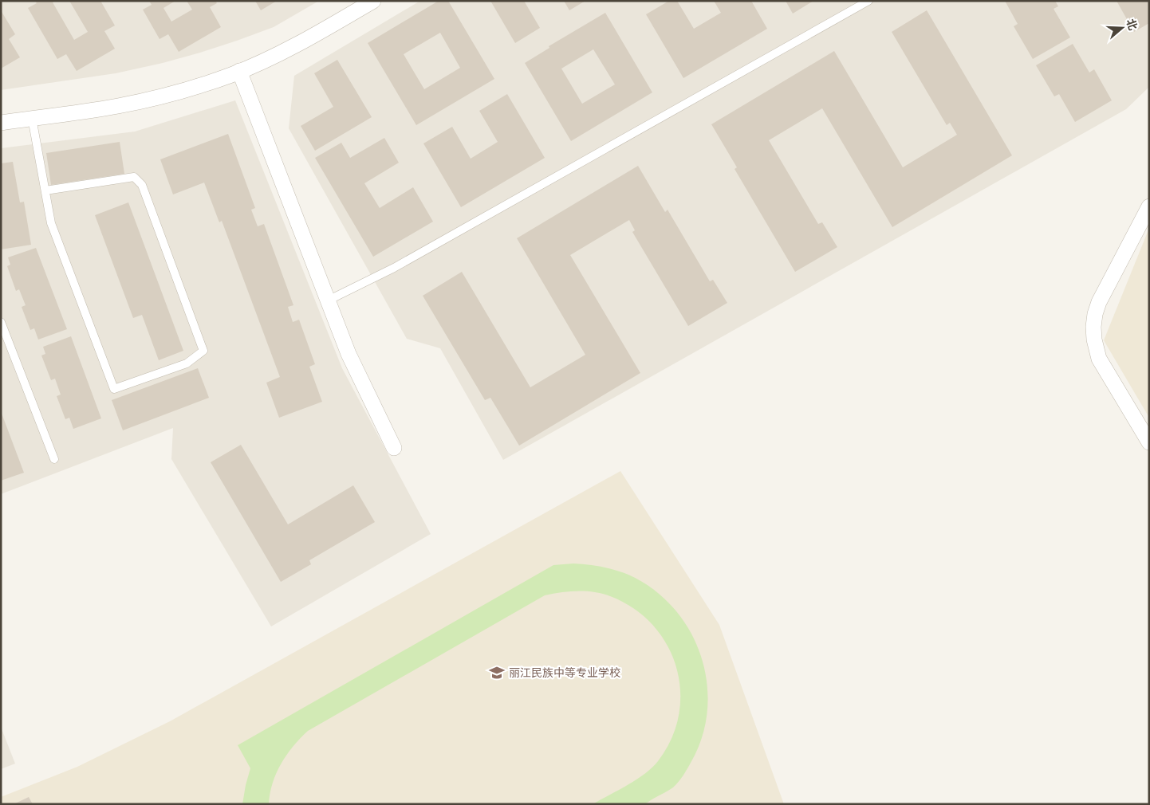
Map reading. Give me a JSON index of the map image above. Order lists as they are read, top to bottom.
{
  "places": {
    "school or university": ["丽江民族中等专业学校"]
  },
  "north": "right"
}
